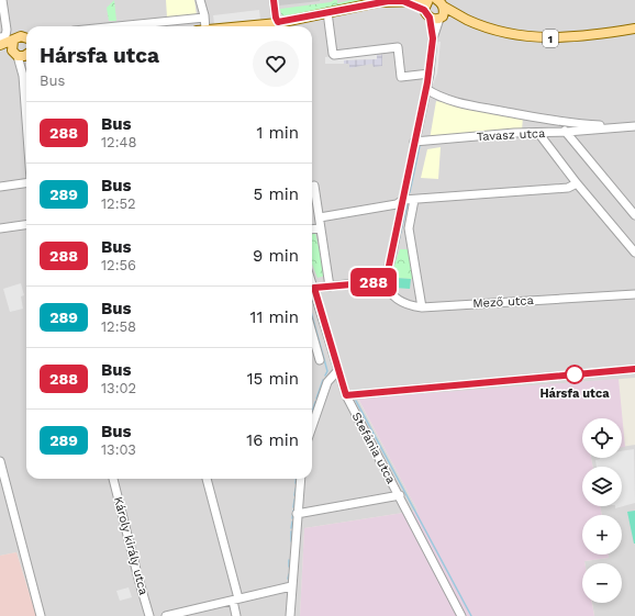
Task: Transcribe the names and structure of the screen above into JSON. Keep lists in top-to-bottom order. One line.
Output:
{"streets":{"main road":["1"],"street":["Tavasz utca","Mező utca","Stefánia utca","Károly király utca"]},"places":["Hársfa utca"],"lines":["bus line 288"],"page":{"on_map":"288","heading":["Hársfa utca","Bus"],"list":[{"mark":"288","name":"Bus","note":"12:48","value":"1 min"},{"mark":"289","name":"Bus","note":"12:52","value":"5 min"},{"mark":"288","name":"Bus","note":"12:56","value":"9 min"},{"mark":"289","name":"Bus","note":"12:58","value":"11 min"},{"mark":"288","name":"Bus","note":"13:02","value":"15 min"},{"mark":"289","name":"Bus","note":"13:03","value":"16 min"}],"map_buttons":["+","−"]}}
